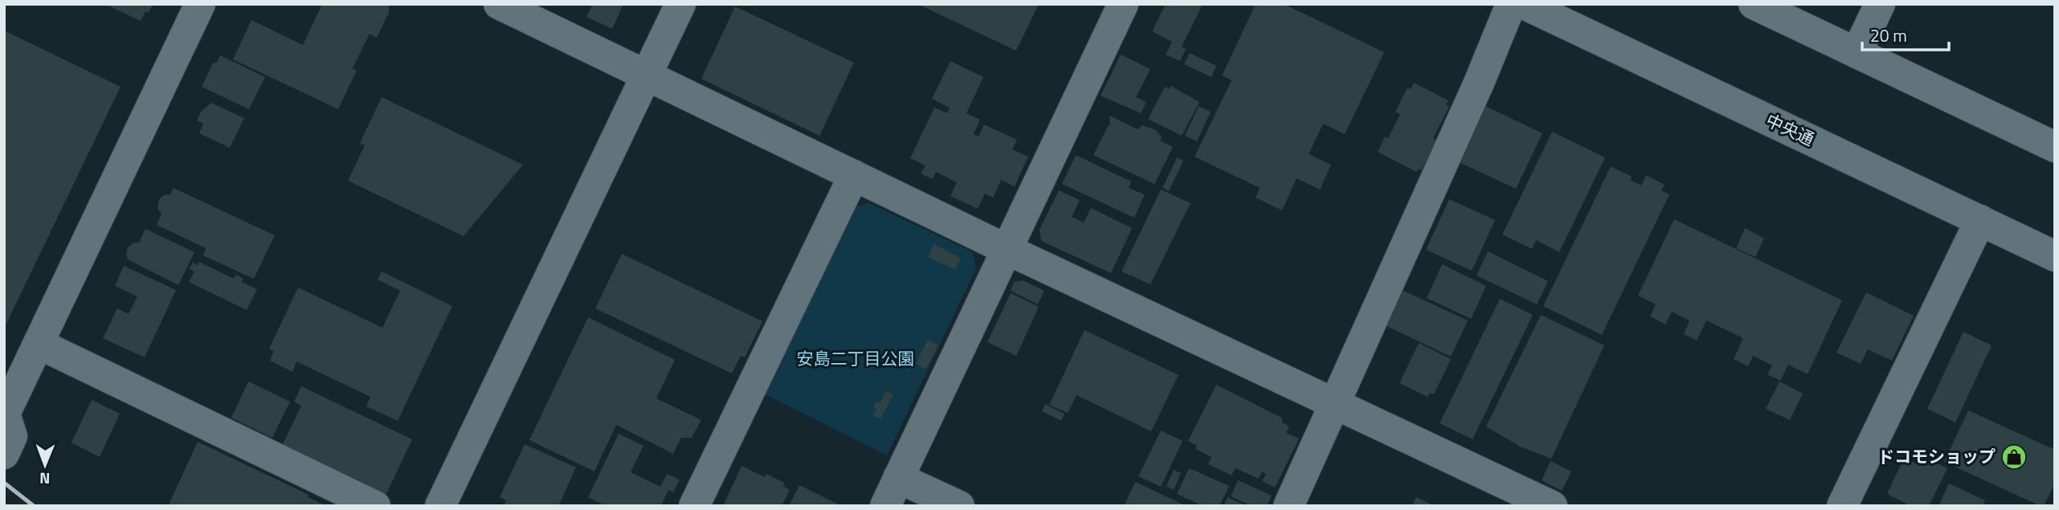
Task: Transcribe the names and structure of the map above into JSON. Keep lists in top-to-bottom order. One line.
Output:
{"streets":{"street":["中央通"]},"parks":["安島二丁目公園"],"places":{"shop":["ドコモショップ"]},"scale_bar":"20 m","north":"bottom"}
